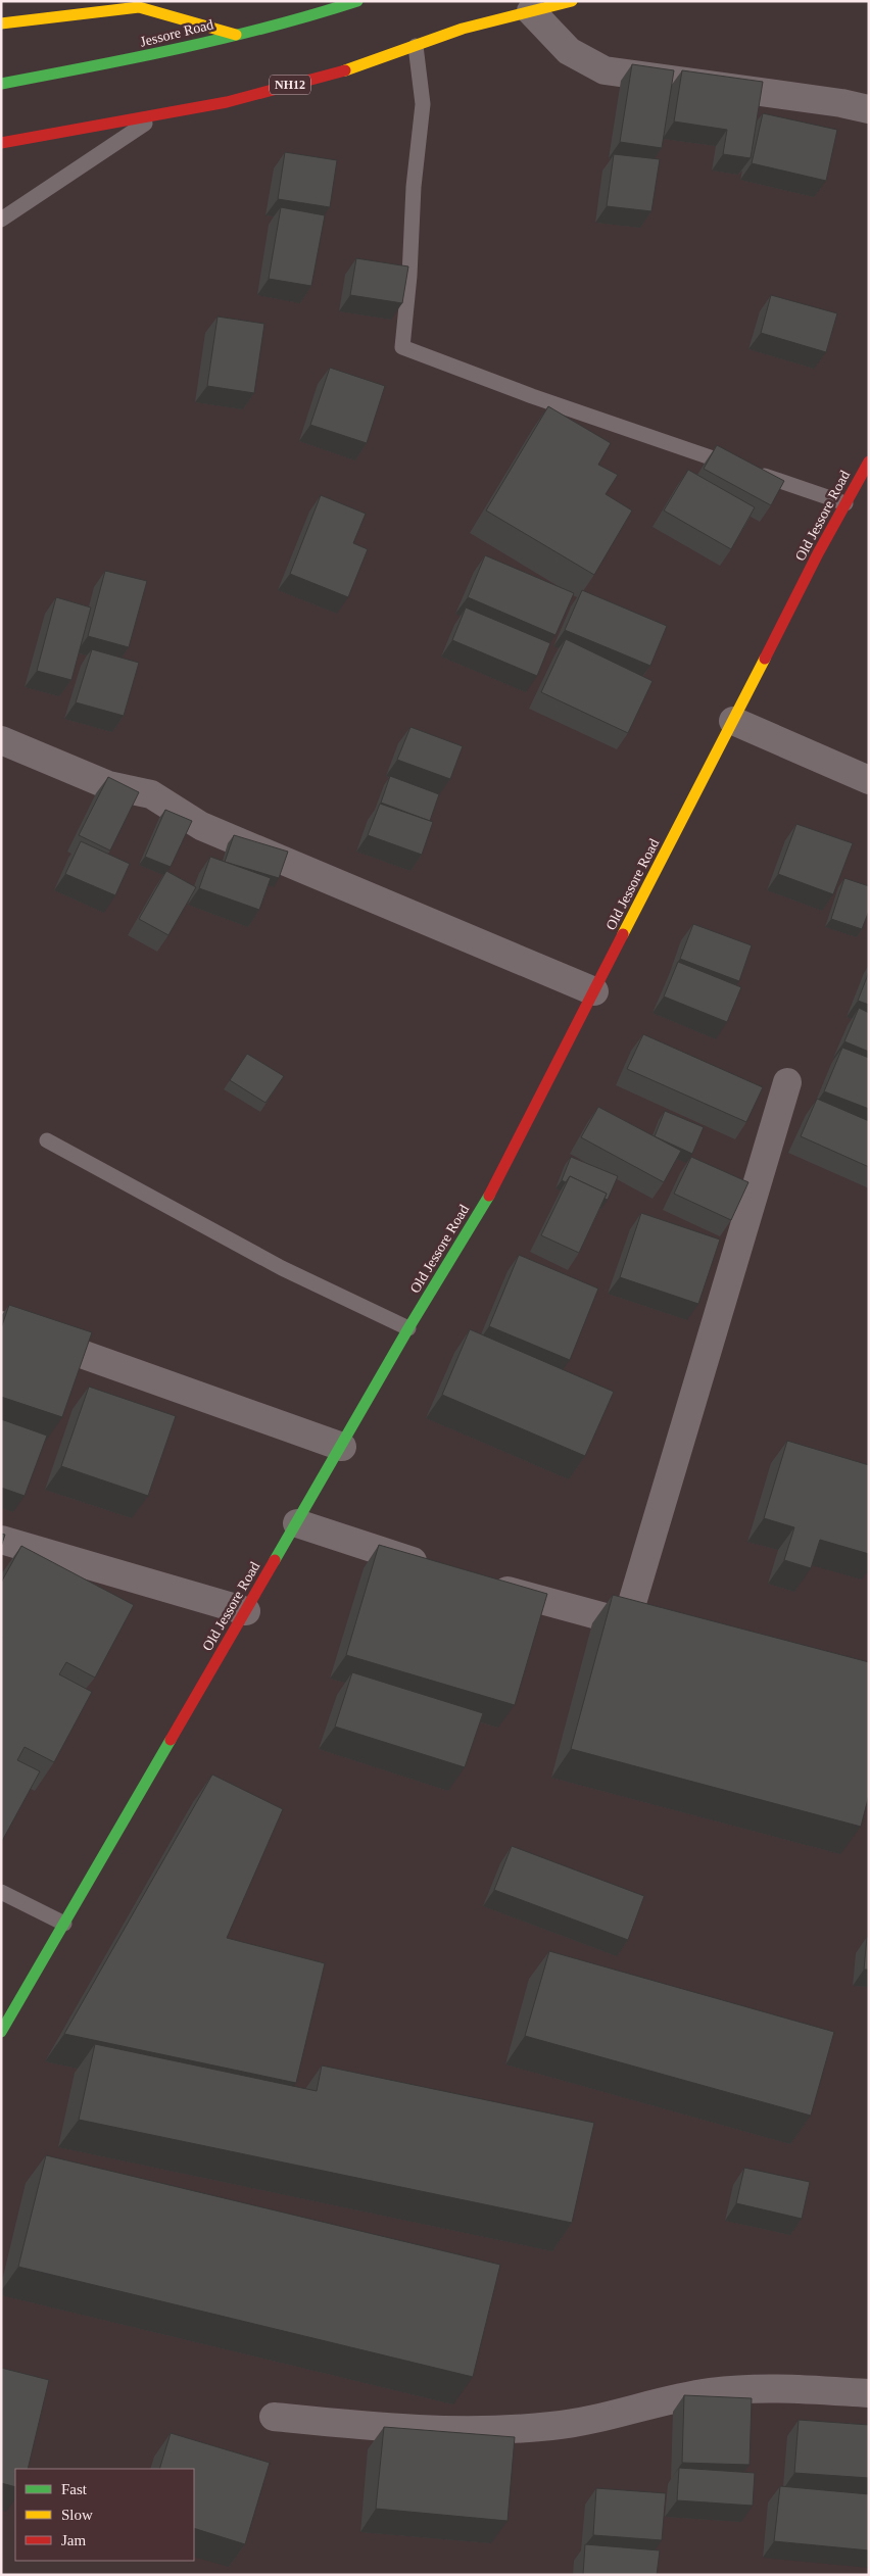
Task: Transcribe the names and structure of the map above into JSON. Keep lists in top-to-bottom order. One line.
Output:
{"streets":{"main road":["Jessore Road","NH12","Old Jessore Road"]},"legend":["Fast","Slow","Jam"]}
